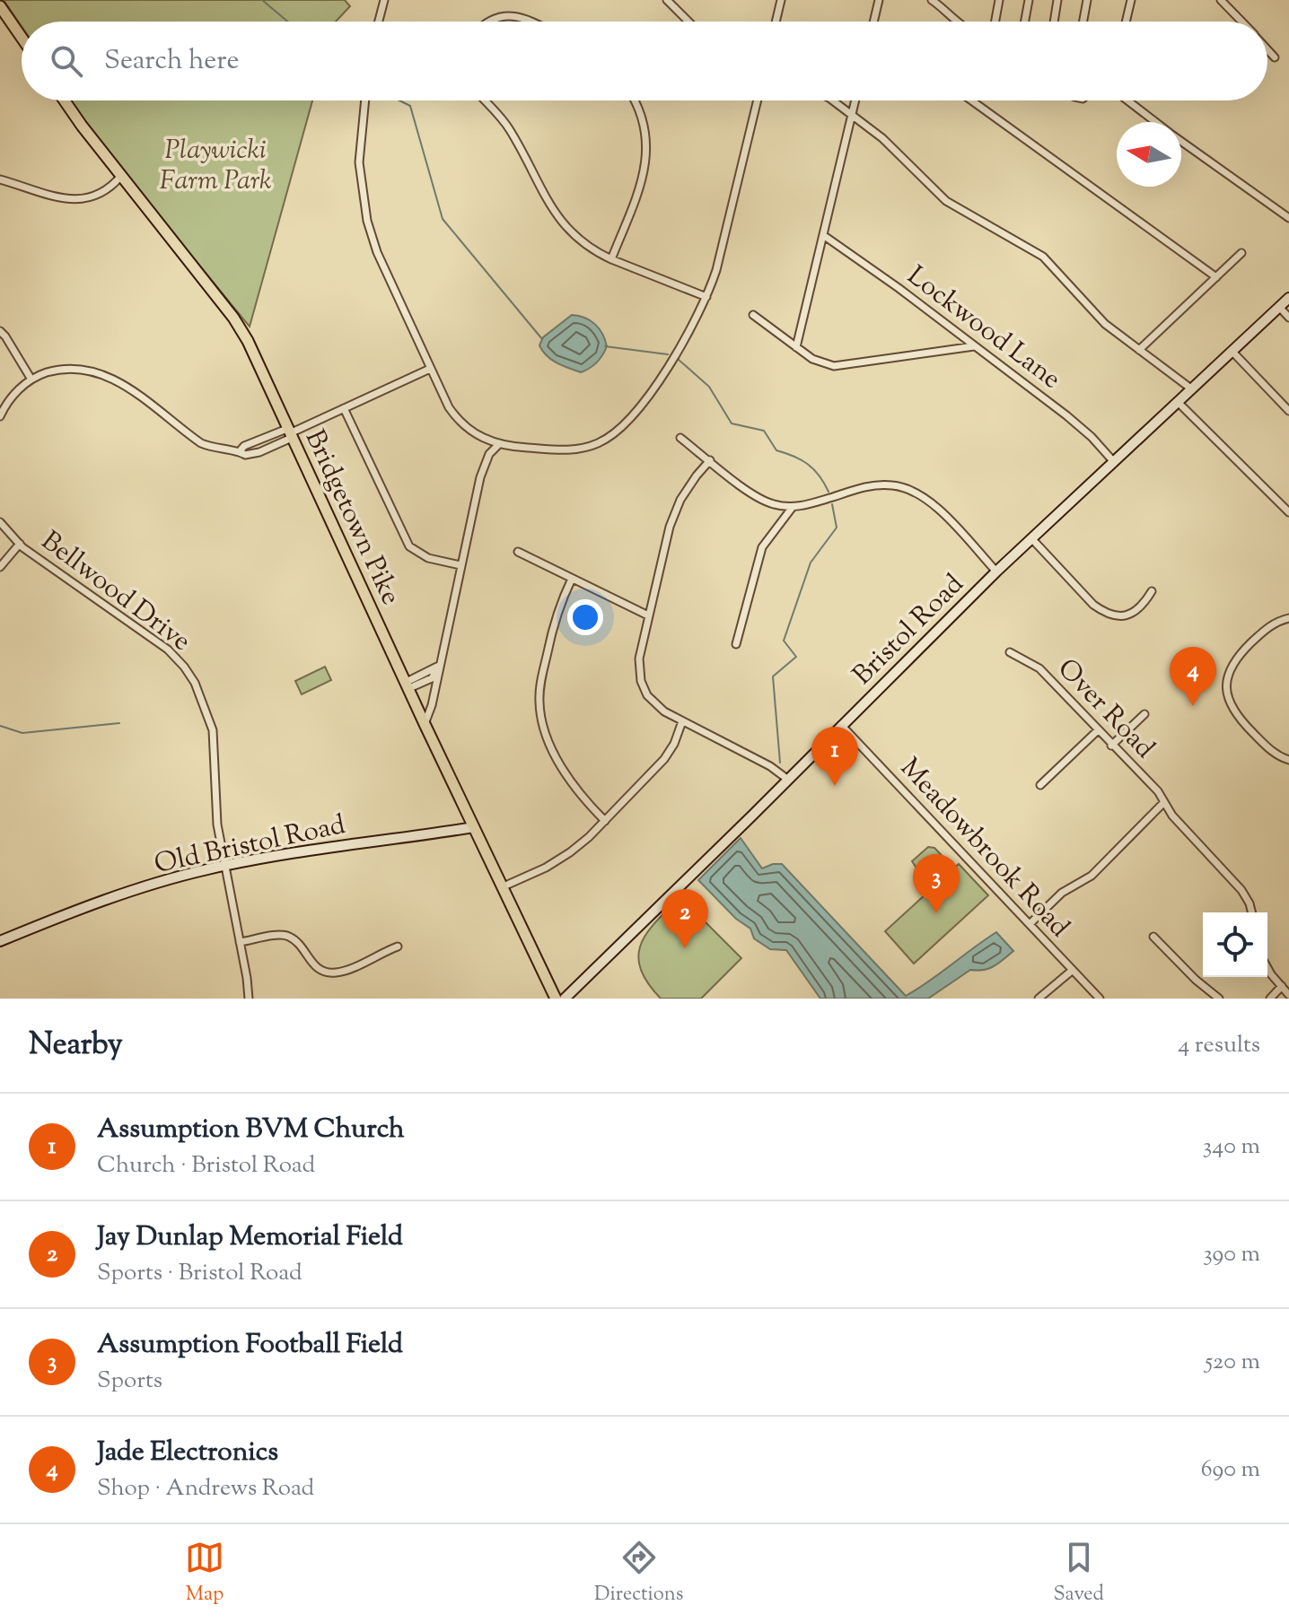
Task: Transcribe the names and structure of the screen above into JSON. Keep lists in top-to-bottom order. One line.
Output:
{"streets":{"main road":["Bridgetown Pike","Bristol Road","Old Bristol Road"],"street":["Lockwood Lane","Bellwood Drive","Over Road","Meadowbrook Road"]},"crossings":[["Lockwood Lane","Bristol Road"],["Bridgetown Pike","Old Bristol Road"],["Bellwood Drive","Old Bristol Road"],["Bristol Road","Meadowbrook Road"]],"parks":["Playwicki Farm Park"],"north":"left","page":{"search":"Search here","pins":["4","1","3","2"],"heading":["Nearby","4 results"],"list":[{"mark":"1","name":"Assumption BVM Church","note":"Church · Bristol Road","value":"340 m"},{"mark":"2","name":"Jay Dunlap Memorial Field","note":"Sports · Bristol Road","value":"390 m"},{"mark":"3","name":"Assumption Football Field","note":"Sports","value":"520 m"},{"mark":"4","name":"Jade Electronics","note":"Shop · Andrews Road","value":"690 m"}],"nav":["Map","Directions","Saved"]}}
